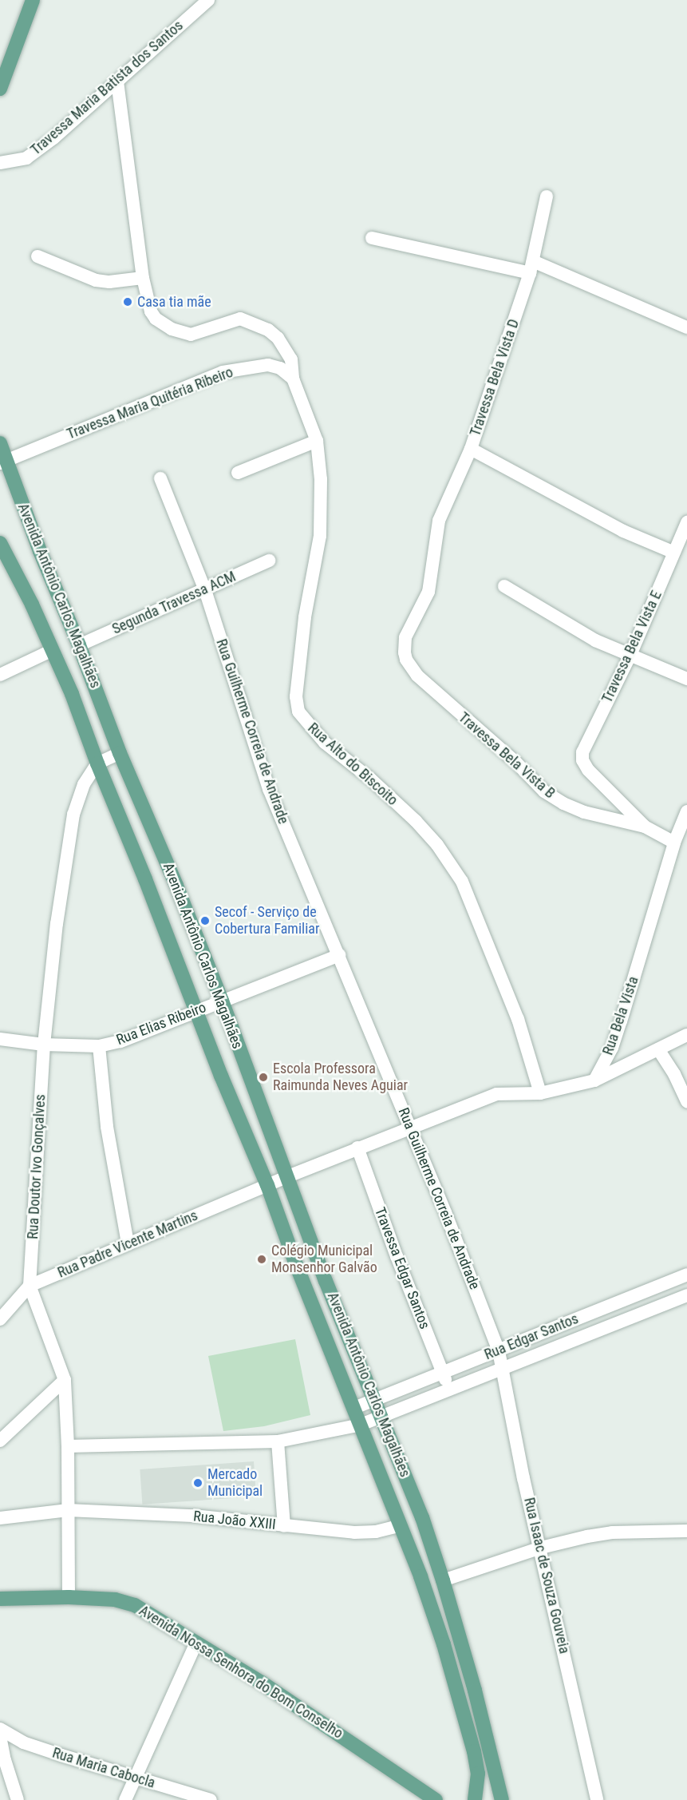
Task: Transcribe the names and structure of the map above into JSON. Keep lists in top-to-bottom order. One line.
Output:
{"streets":{"main road":["Avenida Antônio Carlos Magalhães","Avenida Nossa Senhora do Bom Conselho"],"street":["Travessa Maria Batista dos Santos","Travessa Bela Vista D","Travessa Maria Quitéria Ribeiro","Segunda Travessa ACM","Travessa Bela Vista E","Rua Guilherme Correia de Andrade","Travessa Bela Vista B","Rua Alto do Biscoito","Rua Bela Vista","Rua Elias Ribeiro","Rua Doutor Ivo Gonçalves","Rua Padre Vicente Martins","Travessa Edgar Santos","Rua Edgar Santos","Rua João XXIII","Rua Isaac de Souza Gouveia","Rua Maria Cabocla"]},"crossings":[["Travessa Maria Batista dos Santos","Rua Alto do Biscoito"],["Travessa Bela Vista D","Travessa Bela Vista E"],["Travessa Bela Vista D","Travessa Bela Vista B"],["Travessa Maria Quitéria Ribeiro","Avenida Antônio Carlos Magalhães"],["Travessa Maria Quitéria Ribeiro","Rua Alto do Biscoito"],["Avenida Antônio Carlos Magalhães","Segunda Travessa ACM"],["Avenida Antônio Carlos Magalhães","Rua Elias Ribeiro"],["Avenida Antônio Carlos Magalhães","Rua Doutor Ivo Gonçalves"],["Avenida Antônio Carlos Magalhães","Rua Padre Vicente Martins"],["Avenida Antônio Carlos Magalhães","Rua Edgar Santos"],["Avenida Antônio Carlos Magalhães","Rua João XXIII"],["Segunda Travessa ACM","Rua Guilherme Correia de Andrade"],["Travessa Bela Vista E","Travessa Bela Vista B"],["Rua Guilherme Correia de Andrade","Rua Elias Ribeiro"],["Rua Guilherme Correia de Andrade","Rua Edgar Santos"],["Rua Guilherme Correia de Andrade","Rua Isaac de Souza Gouveia"],["Travessa Bela Vista B","Rua Bela Vista"],["Rua Elias Ribeiro","Rua Doutor Ivo Gonçalves"],["Rua Doutor Ivo Gonçalves","Rua Padre Vicente Martins"],["Rua Doutor Ivo Gonçalves","Rua João XXIII"],["Rua Doutor Ivo Gonçalves","Avenida Nossa Senhora do Bom Conselho"],["Travessa Edgar Santos","Rua Edgar Santos"],["Rua Edgar Santos","Rua Isaac de Souza Gouveia"]],"places":["Casa tia mãe","Secof - Serviço de Cobertura Familiar","Escola Professora Raimunda Neves Aguiar","Colégio Municipal Monsenhor Galvão","Mercado Municipal"]}
